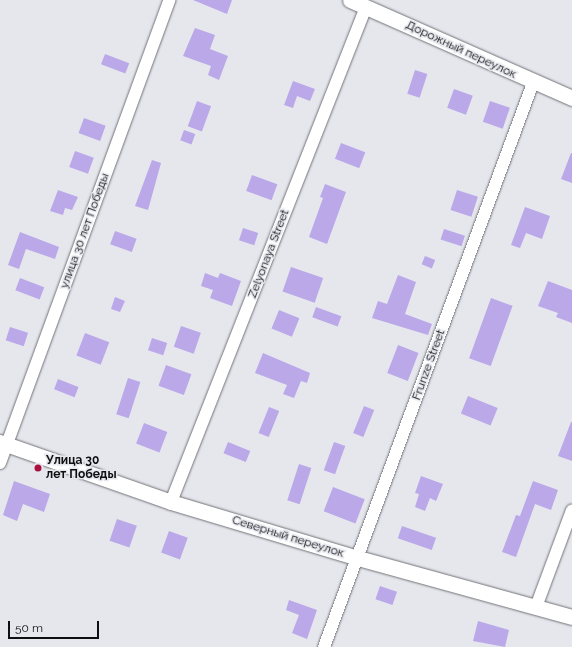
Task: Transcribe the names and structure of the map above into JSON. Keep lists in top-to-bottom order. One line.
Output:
{"streets":{"street":["Дорожный переулок","улица 30 лет Победы","Zelyonaya Street","Frunze Street","Северный переулок"]},"crossings":[["Дорожный переулок","Zelyonaya Street"],["Дорожный переулок","Frunze Street"],["улица 30 лет Победы","Северный переулок"],["Zelyonaya Street","Северный переулок"],["Frunze Street","Северный переулок"]],"places":["Улица 30 лет Победы"],"scale_bar":"50 m"}
